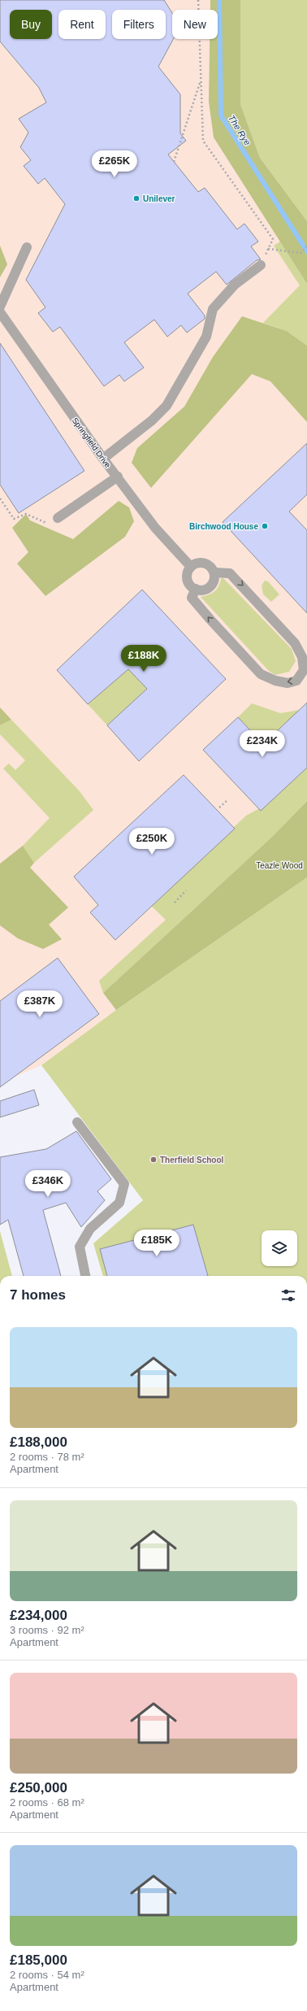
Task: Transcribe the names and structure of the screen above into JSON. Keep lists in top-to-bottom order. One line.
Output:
{"streets":{"street":["Springfield Drive"]},"water":["The Rye"],"parks":["Teazle Wood"],"places":["Unilever","Birchwood House","Therfield School"],"page":{"chip":["Buy","Rent","Filters","New"],"price":["£265K","£188K","£234K","£250K","£387K","£346K","£185K"],"heading":"7 homes","list":[{"name":"£188,000","note":"2 rooms · 78 m² · Apartment"},{"name":"£234,000","note":"3 rooms · 92 m² · Apartment"},{"name":"£250,000","note":"2 rooms · 68 m² · Apartment"},{"name":"£185,000","note":"2 rooms · 54 m² · Apartment"}]}}
